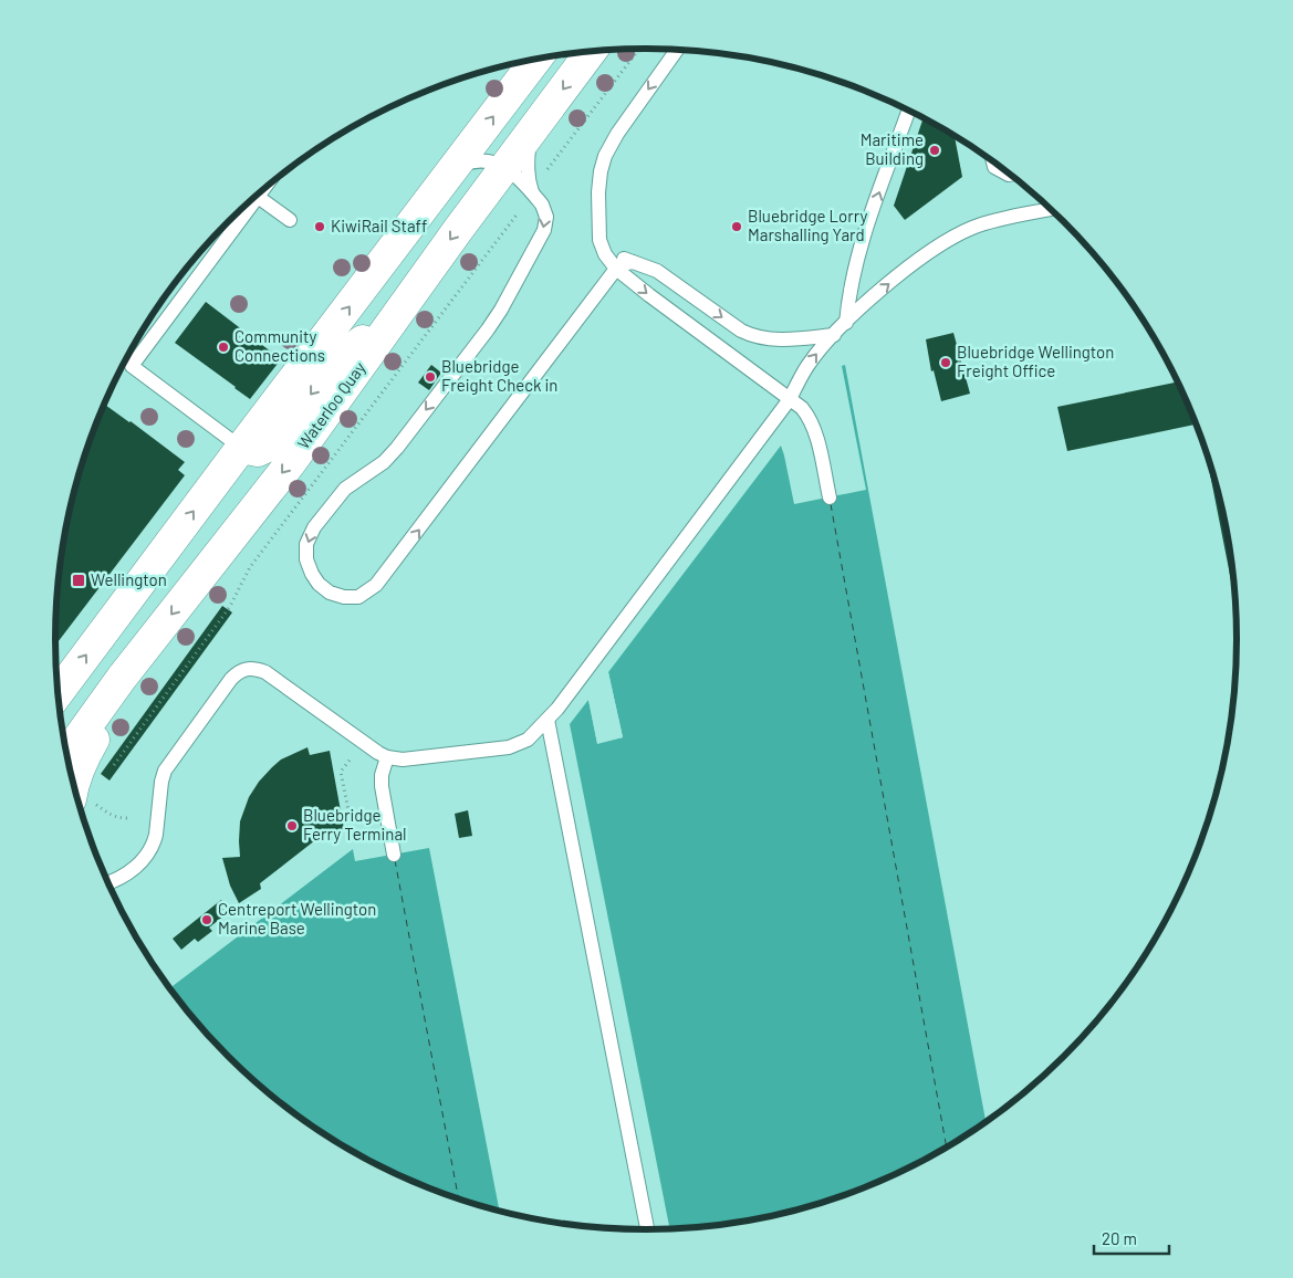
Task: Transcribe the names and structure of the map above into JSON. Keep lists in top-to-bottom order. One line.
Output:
{"streets":{"main road":["Waterloo Quay"]},"places":{"other":["Maritime Building","KiwiRail Staff","Bluebridge Lorry Marshalling Yard","Community Connections","Bluebridge Wellington Freight Office","Bluebridge Freight Check in","Bluebridge Ferry Terminal","Centreport Wellington Marine Base"],"transit":["Wellington"]},"scale_bar":"20 m"}
